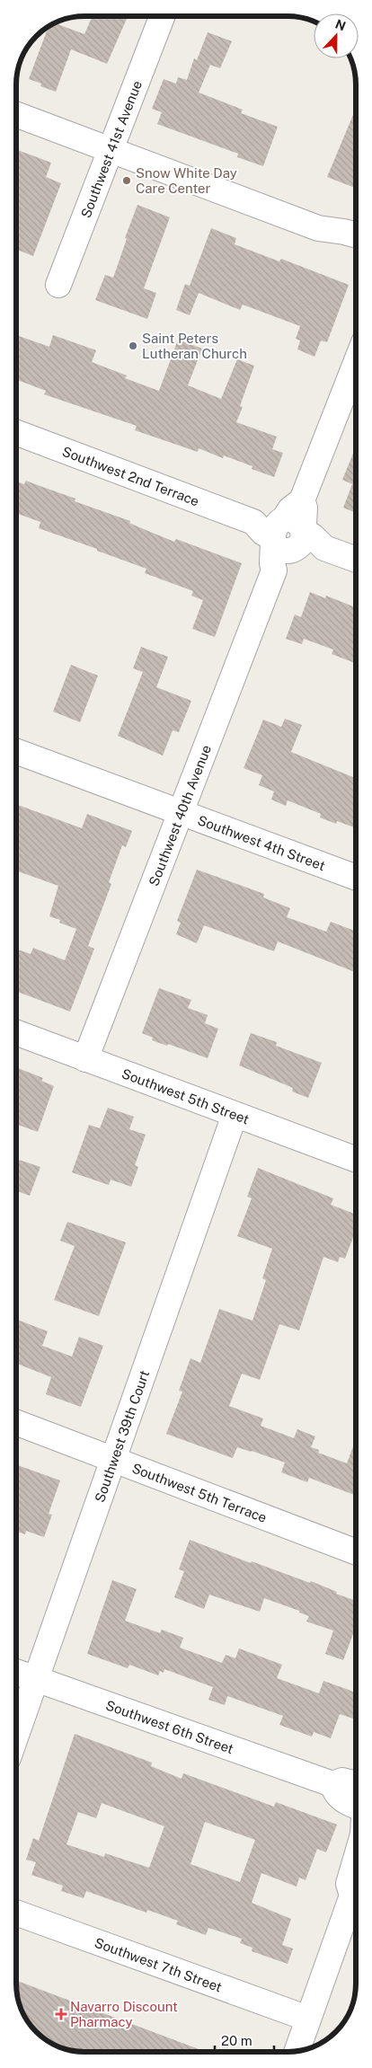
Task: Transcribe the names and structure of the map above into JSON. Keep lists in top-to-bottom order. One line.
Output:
{"streets":{"street":["Southwest 41st Avenue","Southwest 2nd Terrace","Southwest 40th Avenue","Southwest 4th Street","Southwest 5th Street","Southwest 39th Court","Southwest 5th Terrace","Southwest 6th Street","Southwest 7th Street"]},"crossings":[["Southwest 2nd Terrace","Southwest 40th Avenue"],["Southwest 40th Avenue","Southwest 4th Street"],["Southwest 40th Avenue","Southwest 5th Street"],["Southwest 5th Street","Southwest 39th Court"],["Southwest 39th Court","Southwest 5th Terrace"],["Southwest 39th Court","Southwest 6th Street"]],"places":{"other":["Snow White Day Care Center","Saint Peters Lutheran Church"],"health":["Navarro Discount Pharmacy"]},"scale_bar":"20 m","north":"top"}
